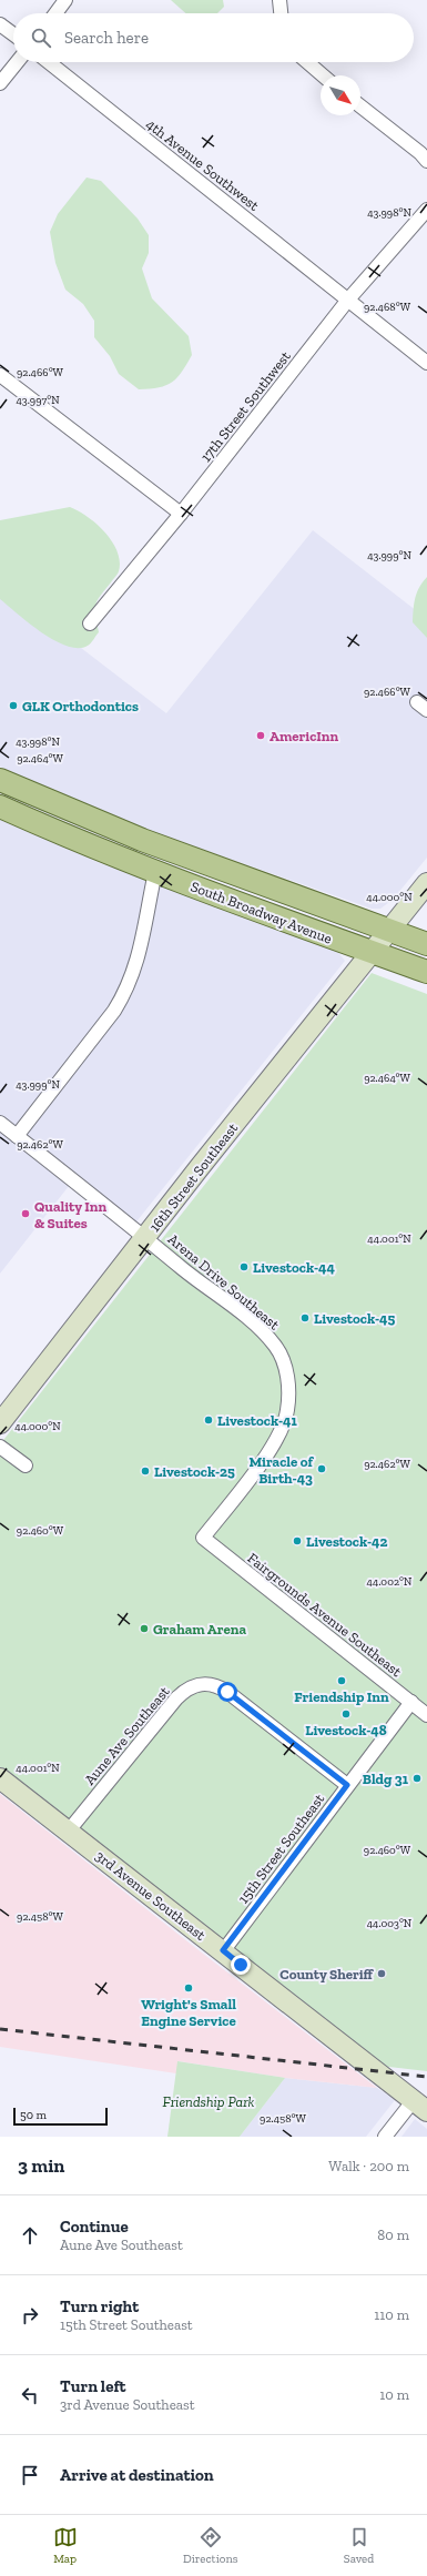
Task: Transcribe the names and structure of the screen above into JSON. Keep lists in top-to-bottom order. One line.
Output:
{"streets":{"main road":["South Broadway Avenue","16th Street Southeast","3rd Avenue Southeast"],"street":["4th Avenue Southwest","17th Street Southwest","Arena Drive Southeast","Fairgrounds Avenue Southeast","Aune Ave Southeast","15th Street Southeast"]},"crossings":[["4th Avenue Southwest","17th Street Southwest"],["South Broadway Avenue","16th Street Southeast"],["16th Street Southeast","Arena Drive Southeast"],["Arena Drive Southeast","Fairgrounds Avenue Southeast"],["Fairgrounds Avenue Southeast","15th Street Southeast"],["Aune Ave Southeast","15th Street Southeast"],["Aune Ave Southeast","3rd Avenue Southeast"],["15th Street Southeast","3rd Avenue Southeast"]],"parks":["Friendship Park"],"places":["GLK Orthodontics","AmericInn","Quality Inn & Suites","Livestock-44","Livestock-45","Livestock-41","Miracle of Birth-43","Livestock-25","Livestock-42","Graham Arena","Friendship Inn","Livestock-48","Bldg 31","County Sheriff","Wright's Small Engine Service"],"scale_bar":"50 m","north":"bottom right","page":{"search":"Search here","scale":"50 m","heading":["3 min","Walk · 200 m"],"list":[["Continue","Aune Ave Southeast","80 m"],["Turn right","15th Street Southeast","110 m"],["Turn left","3rd Avenue Southeast","10 m"],"Arrive at destination"],"nav":["Map","Directions","Saved"]},"coordinates":["43.998°N","92.468°W","92.466°W","43.997°N","43.999°N","92.464°W","44.000°N","92.462°W","44.001°N","92.460°W","44.002°N","92.458°W","44.003°N"]}
